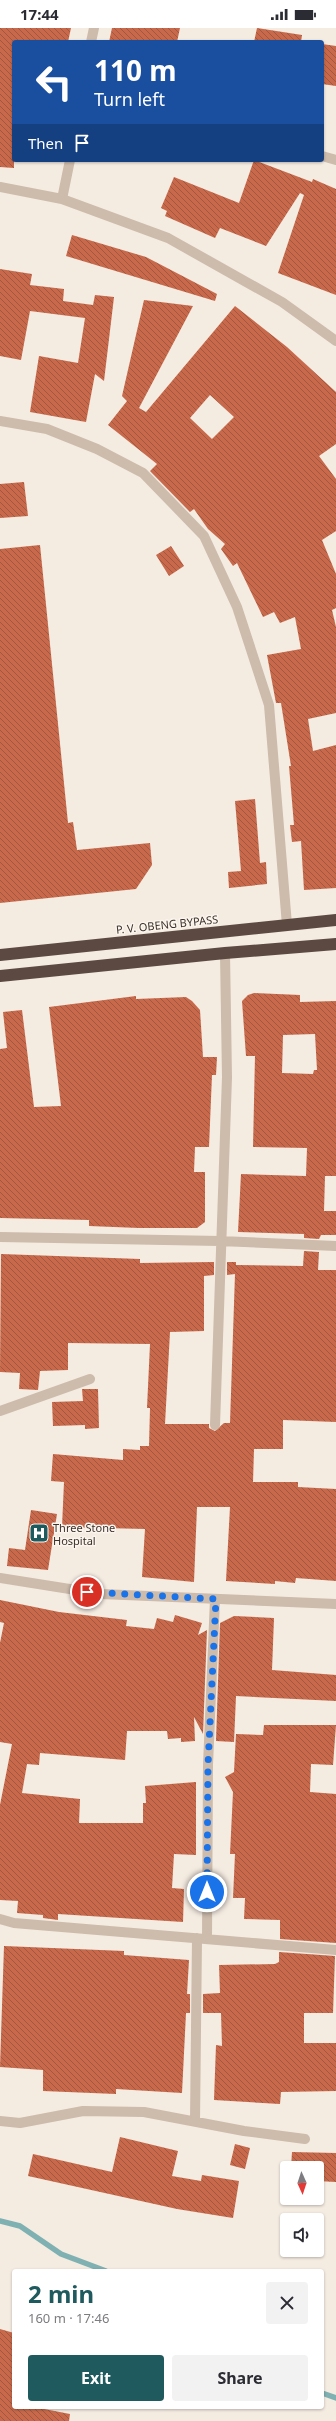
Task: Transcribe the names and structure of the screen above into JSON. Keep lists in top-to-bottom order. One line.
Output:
{"streets":{"highway":["P. V. OBENG BYPASS"]},"places":{"hospital":["Three Stone Hospital"]},"north":"bottom","page":{"status":"17:44","turn":["110 m","Turn left"],"then":"Then","heading":["2 min","160 m · 17:46"],"buttons":["Exit","Share"]}}
